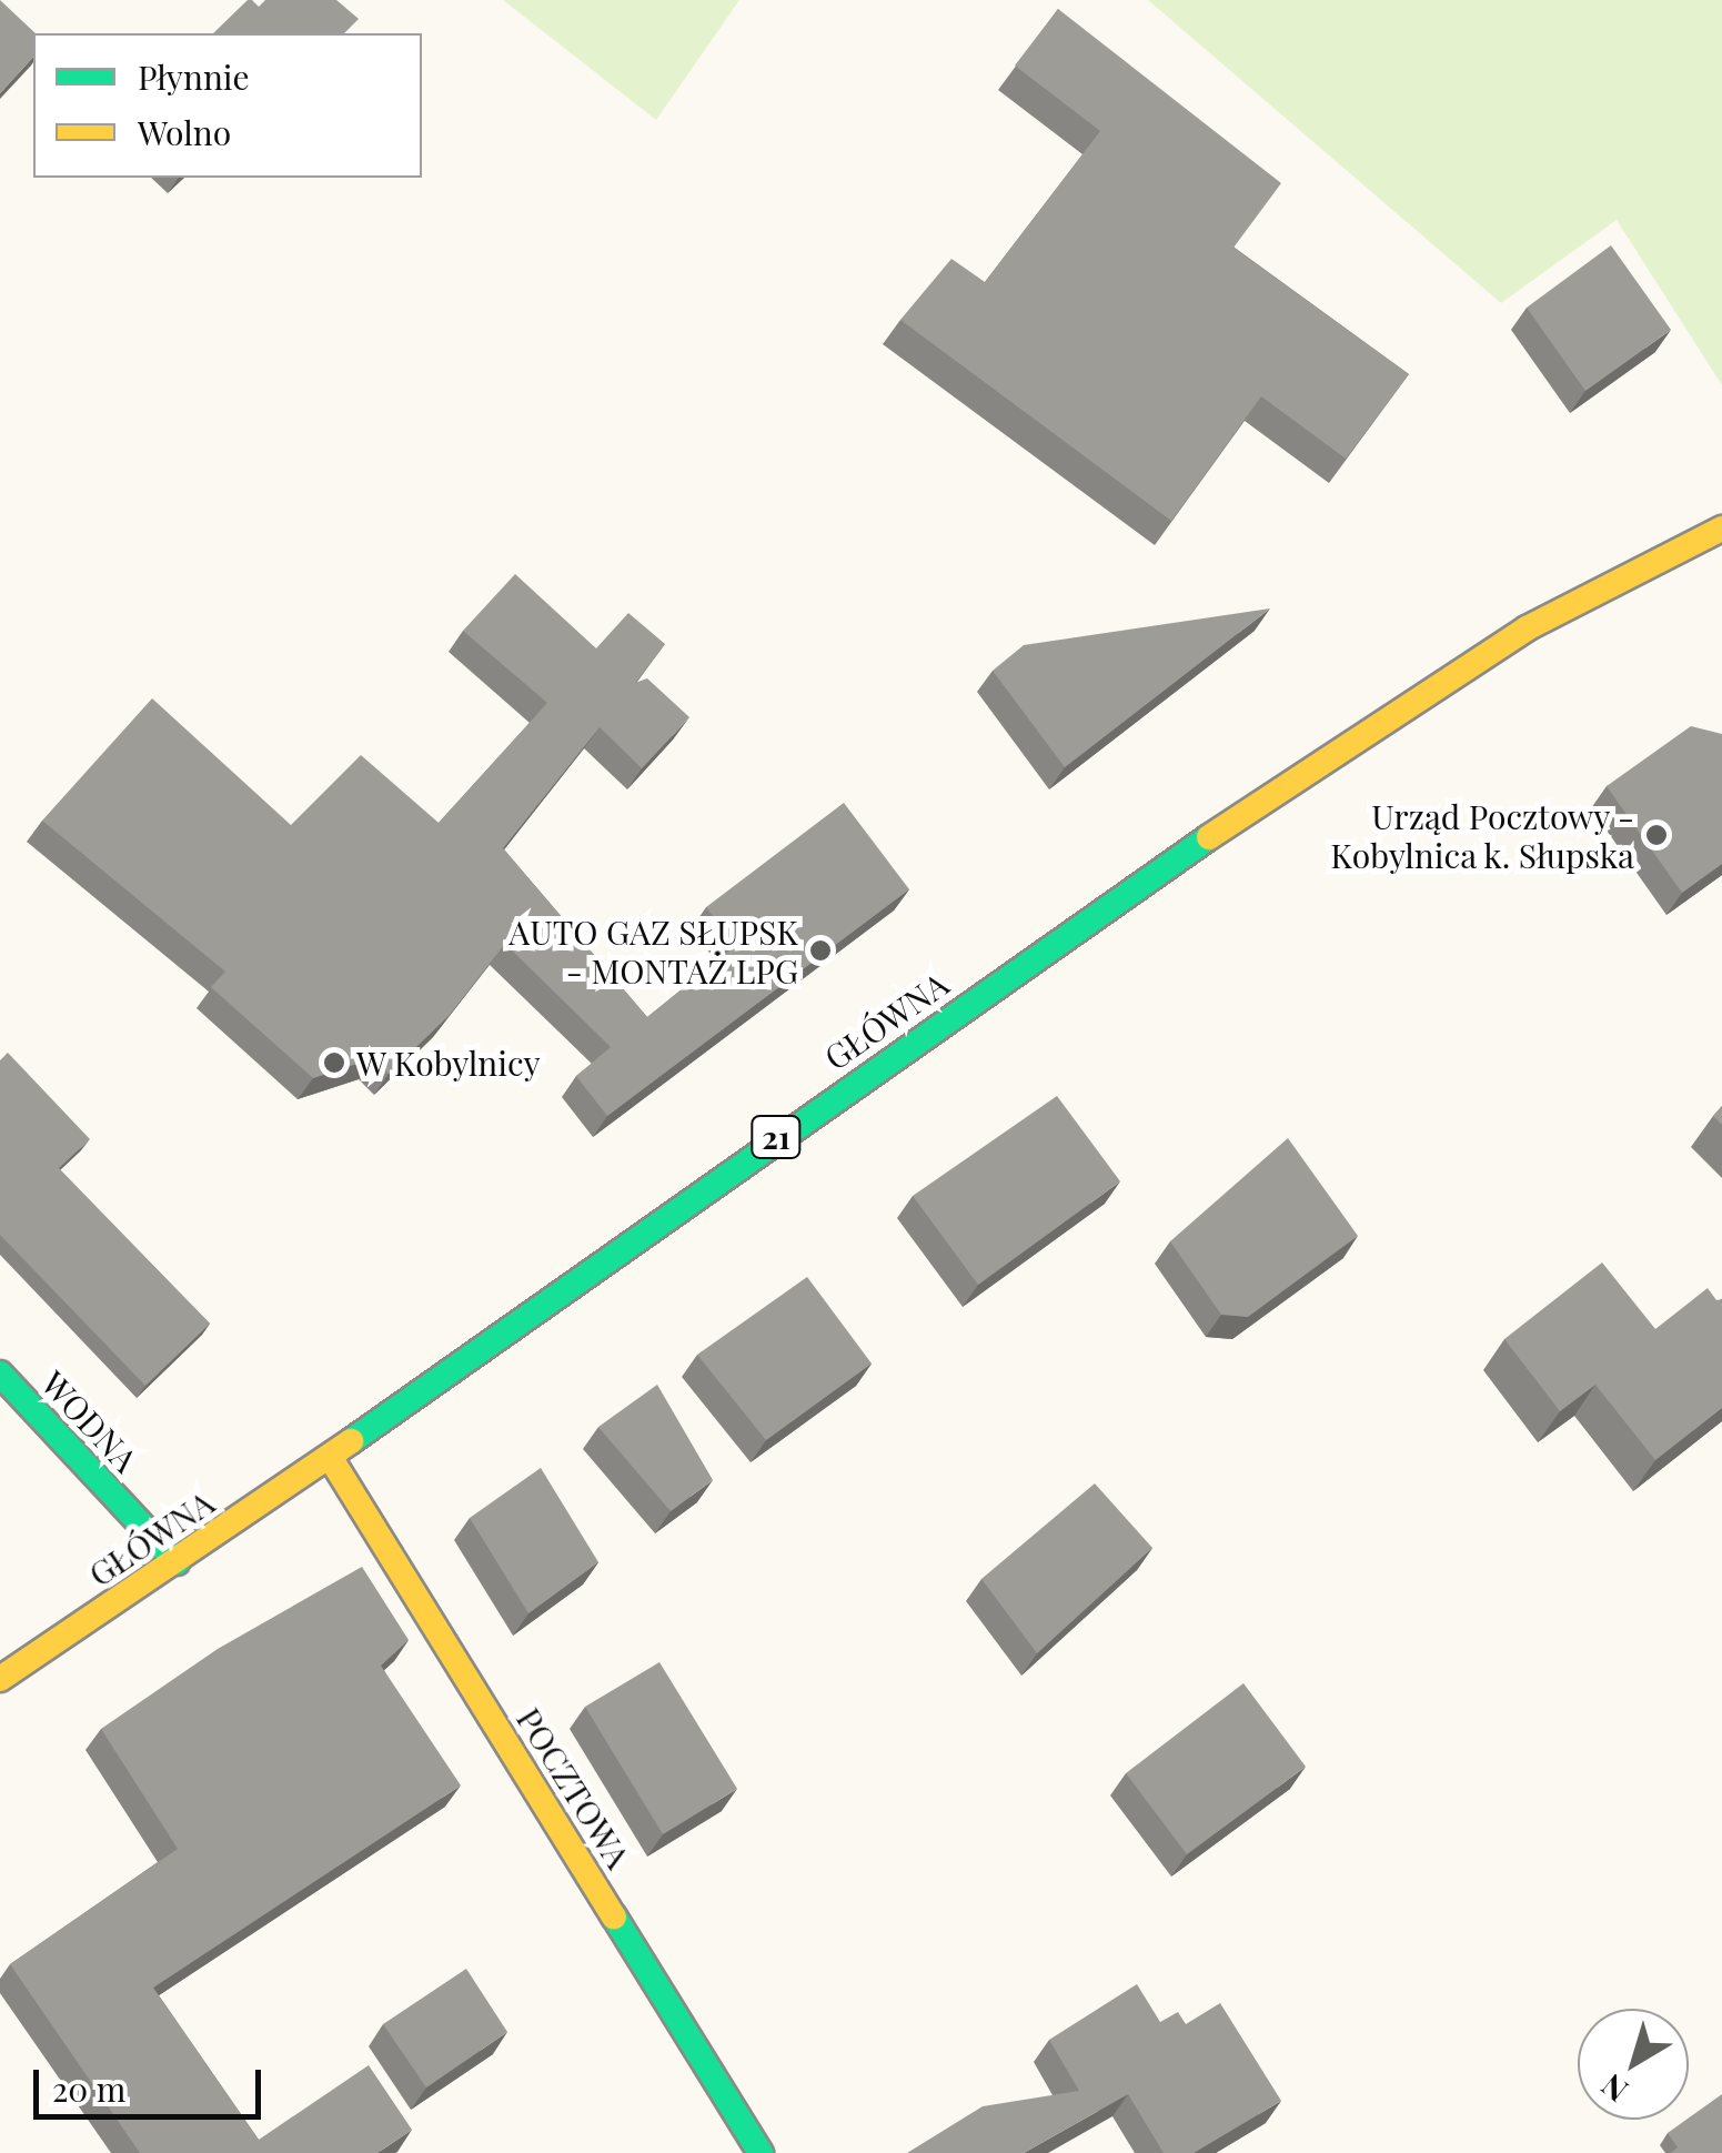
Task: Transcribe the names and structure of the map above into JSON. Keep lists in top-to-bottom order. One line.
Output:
{"streets":{"main road":["GŁÓWNA","21","WODNA","POCZTOWA"]},"crossings":[["GŁÓWNA","WODNA"],["GŁÓWNA","POCZTOWA"]],"places":["Urząd Pocztowy - Kobylnica k. Słupska","AUTO GAZ SŁUPSK - MONTAŻ LPG","W Kobylnicy"],"legend":["Płynnie","Wolno"],"scale_bar":"20 m","north":"bottom left"}
